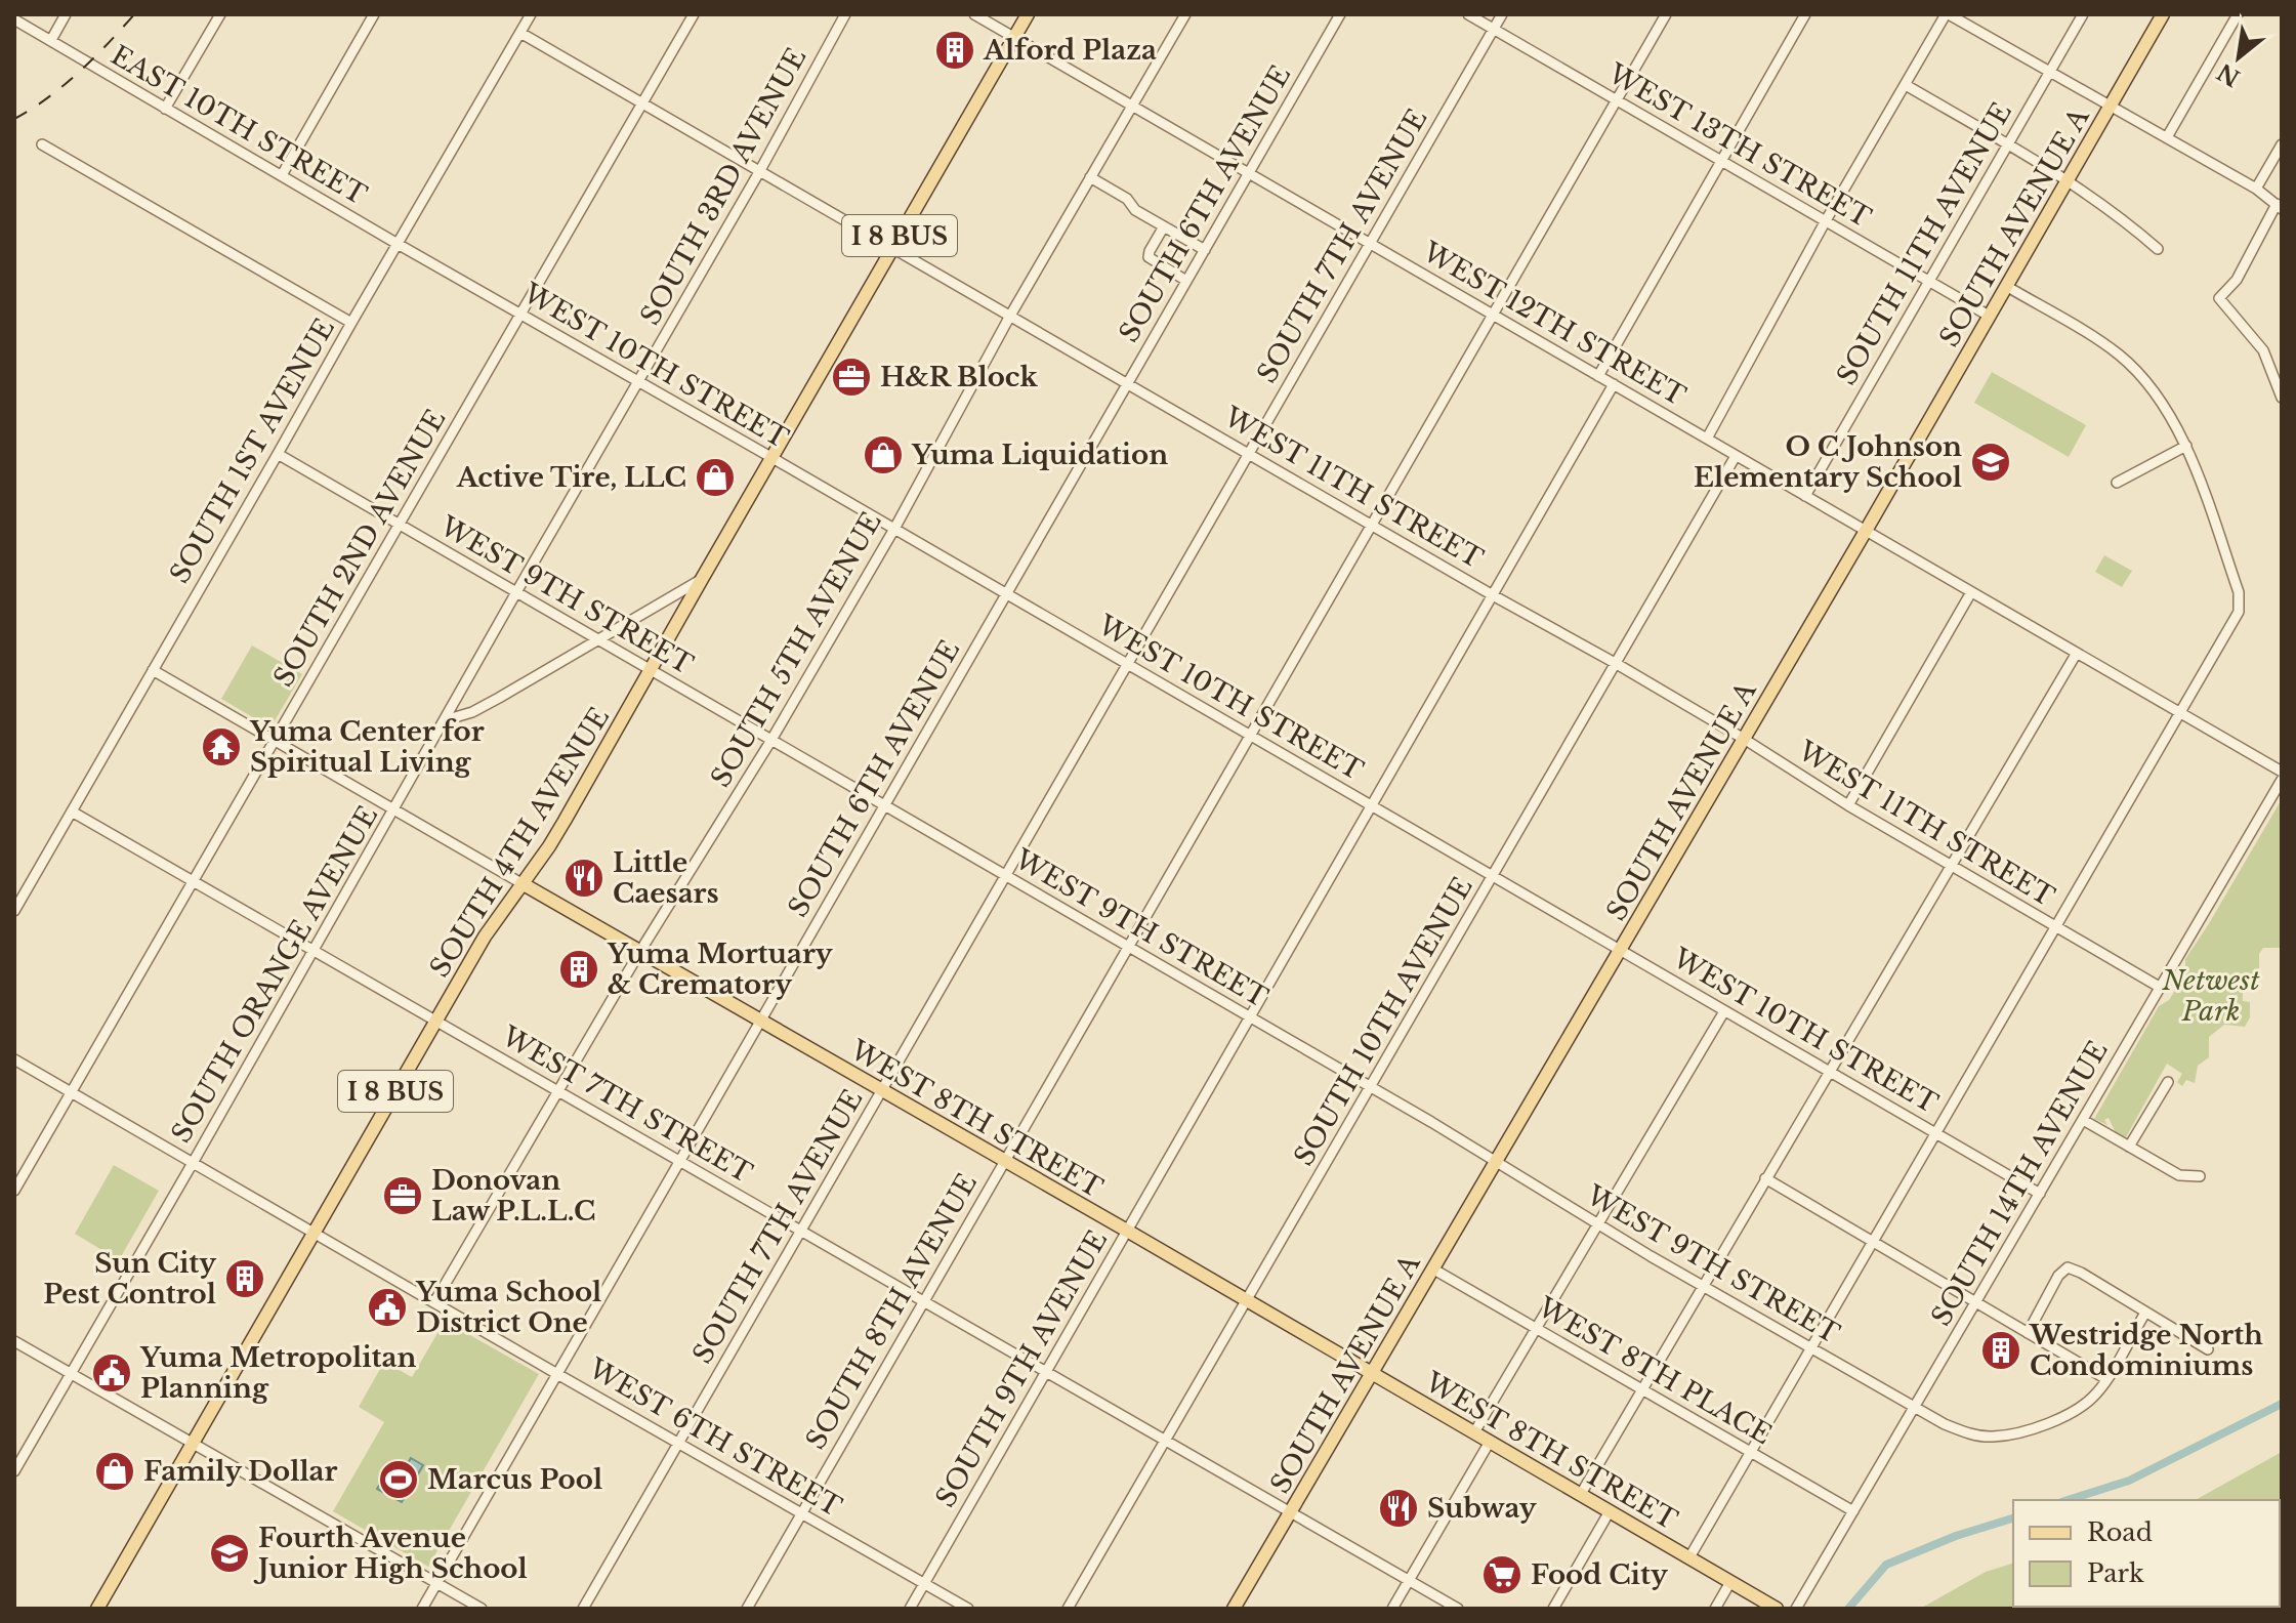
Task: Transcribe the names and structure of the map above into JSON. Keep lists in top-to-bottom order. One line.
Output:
{"streets":{"main road":["SOUTH AVENUE A","I 8 BUS","SOUTH 4TH AVENUE","WEST 8TH STREET"],"street":["EAST 10TH STREET","WEST 13TH STREET","SOUTH 3RD AVENUE","SOUTH 6TH AVENUE","SOUTH 11TH AVENUE","SOUTH 7TH AVENUE","WEST 12TH STREET","WEST 10TH STREET","SOUTH 1ST AVENUE","WEST 11TH STREET","SOUTH 2ND AVENUE","WEST 9TH STREET","SOUTH 5TH AVENUE","SOUTH ORANGE AVENUE","SOUTH 10TH AVENUE","WEST 7TH STREET","SOUTH 14TH AVENUE","SOUTH 8TH AVENUE","SOUTH 9TH AVENUE","WEST 8TH PLACE","WEST 6TH STREET"]},"crossings":[["EAST 10TH STREET","WEST 10TH STREET"],["EAST 10TH STREET","SOUTH 1ST AVENUE"],["WEST 13TH STREET","SOUTH AVENUE A"],["WEST 13TH STREET","SOUTH 11TH AVENUE"],["WEST 13TH STREET","SOUTH 7TH AVENUE"],["WEST 13TH STREET","SOUTH 8TH AVENUE"],["SOUTH 3RD AVENUE","WEST 10TH STREET"],["SOUTH 3RD AVENUE","WEST 11TH STREET"],["SOUTH 3RD AVENUE","WEST 9TH STREET"],["SOUTH 3RD AVENUE","SOUTH ORANGE AVENUE"],["SOUTH 6TH AVENUE","WEST 12TH STREET"],["SOUTH 6TH AVENUE","WEST 10TH STREET"],["SOUTH 6TH AVENUE","WEST 11TH STREET"],["SOUTH 6TH AVENUE","WEST 9TH STREET"],["SOUTH 6TH AVENUE","WEST 7TH STREET"],["SOUTH 6TH AVENUE","WEST 8TH STREET"],["SOUTH 6TH AVENUE","WEST 6TH STREET"],["SOUTH AVENUE A","WEST 12TH STREET"],["SOUTH AVENUE A","WEST 10TH STREET"],["SOUTH AVENUE A","WEST 11TH STREET"],["SOUTH AVENUE A","WEST 9TH STREET"],["SOUTH AVENUE A","WEST 7TH STREET"],["SOUTH AVENUE A","WEST 8TH STREET"],["SOUTH AVENUE A","WEST 8TH PLACE"],["SOUTH 11TH AVENUE","WEST 12TH STREET"],["SOUTH 7TH AVENUE","WEST 12TH STREET"],["SOUTH 7TH AVENUE","WEST 10TH STREET"],["SOUTH 7TH AVENUE","WEST 11TH STREET"],["SOUTH 7TH AVENUE","WEST 9TH STREET"],["SOUTH 7TH AVENUE","WEST 7TH STREET"],["SOUTH 7TH AVENUE","WEST 8TH STREET"],["SOUTH 7TH AVENUE","WEST 6TH STREET"],["WEST 12TH STREET","SOUTH 5TH AVENUE"],["WEST 12TH STREET","SOUTH 4TH AVENUE"],["WEST 12TH STREET","SOUTH 10TH AVENUE"],["WEST 12TH STREET","SOUTH 8TH AVENUE"],["WEST 12TH STREET","SOUTH 9TH AVENUE"],["WEST 10TH STREET","SOUTH 1ST AVENUE"],["WEST 10TH STREET","SOUTH 2ND AVENUE"],["WEST 10TH STREET","SOUTH 5TH AVENUE"],["WEST 10TH STREET","SOUTH 4TH AVENUE"],["WEST 10TH STREET","SOUTH 10TH AVENUE"],["WEST 10TH STREET","SOUTH 14TH AVENUE"],["WEST 10TH STREET","SOUTH 8TH AVENUE"],["WEST 10TH STREET","SOUTH 9TH AVENUE"],["SOUTH 1ST AVENUE","WEST 11TH STREET"],["SOUTH 1ST AVENUE","WEST 9TH STREET"],["SOUTH 1ST AVENUE","WEST 7TH STREET"],["SOUTH 1ST AVENUE","WEST 8TH STREET"],["WEST 11TH STREET","SOUTH 2ND AVENUE"],["WEST 11TH STREET","SOUTH 5TH AVENUE"],["WEST 11TH STREET","SOUTH 4TH AVENUE"],["WEST 11TH STREET","SOUTH 10TH AVENUE"],["WEST 11TH STREET","SOUTH 14TH AVENUE"],["WEST 11TH STREET","SOUTH 8TH AVENUE"],["WEST 11TH STREET","SOUTH 9TH AVENUE"],["SOUTH 2ND AVENUE","WEST 9TH STREET"],["SOUTH 2ND AVENUE","WEST 7TH STREET"],["SOUTH 2ND AVENUE","WEST 8TH STREET"],["SOUTH 2ND AVENUE","WEST 6TH STREET"],["WEST 9TH STREET","SOUTH 5TH AVENUE"],["WEST 9TH STREET","SOUTH 4TH AVENUE"],["WEST 9TH STREET","SOUTH 10TH AVENUE"],["WEST 9TH STREET","SOUTH 14TH AVENUE"],["WEST 9TH STREET","SOUTH 8TH AVENUE"],["WEST 9TH STREET","SOUTH 9TH AVENUE"],["SOUTH 5TH AVENUE","WEST 7TH STREET"],["SOUTH 5TH AVENUE","WEST 8TH STREET"],["SOUTH 5TH AVENUE","WEST 6TH STREET"],["SOUTH 4TH AVENUE","WEST 7TH STREET"],["SOUTH 4TH AVENUE","WEST 8TH STREET"],["SOUTH 4TH AVENUE","WEST 6TH STREET"],["SOUTH ORANGE AVENUE","WEST 7TH STREET"],["SOUTH ORANGE AVENUE","WEST 8TH STREET"],["SOUTH ORANGE AVENUE","WEST 6TH STREET"],["SOUTH 10TH AVENUE","WEST 7TH STREET"],["SOUTH 10TH AVENUE","WEST 8TH STREET"],["WEST 7TH STREET","SOUTH 8TH AVENUE"],["WEST 7TH STREET","SOUTH 9TH AVENUE"],["WEST 8TH STREET","SOUTH 8TH AVENUE"],["WEST 8TH STREET","SOUTH 9TH AVENUE"],["SOUTH 14TH AVENUE","WEST 8TH PLACE"],["SOUTH 8TH AVENUE","WEST 6TH STREET"],["SOUTH 9TH AVENUE","WEST 6TH STREET"]],"parks":["Netwest Park"],"places":{"building":["Alford Plaza","Yuma Mortuary & Crematory","Sun City Pest Control","Westridge North Condominiums"],"office":["H&R Block","Donovan Law P.L.L.C"],"shop":["Yuma Liquidation","Active Tire, LLC","Family Dollar"],"school or university":["O C Johnson Elementary School","Fourth Avenue Junior High School"],"temple":["Yuma Center for Spiritual Living"],"restaurant":["Little Caesars","Subway"],"public building":["Yuma School District One","Yuma Metropolitan Planning"],"sports":["Marcus Pool"],"supermarket":["Food City"]},"legend":["Road","Park"],"north":"bottom left"}
